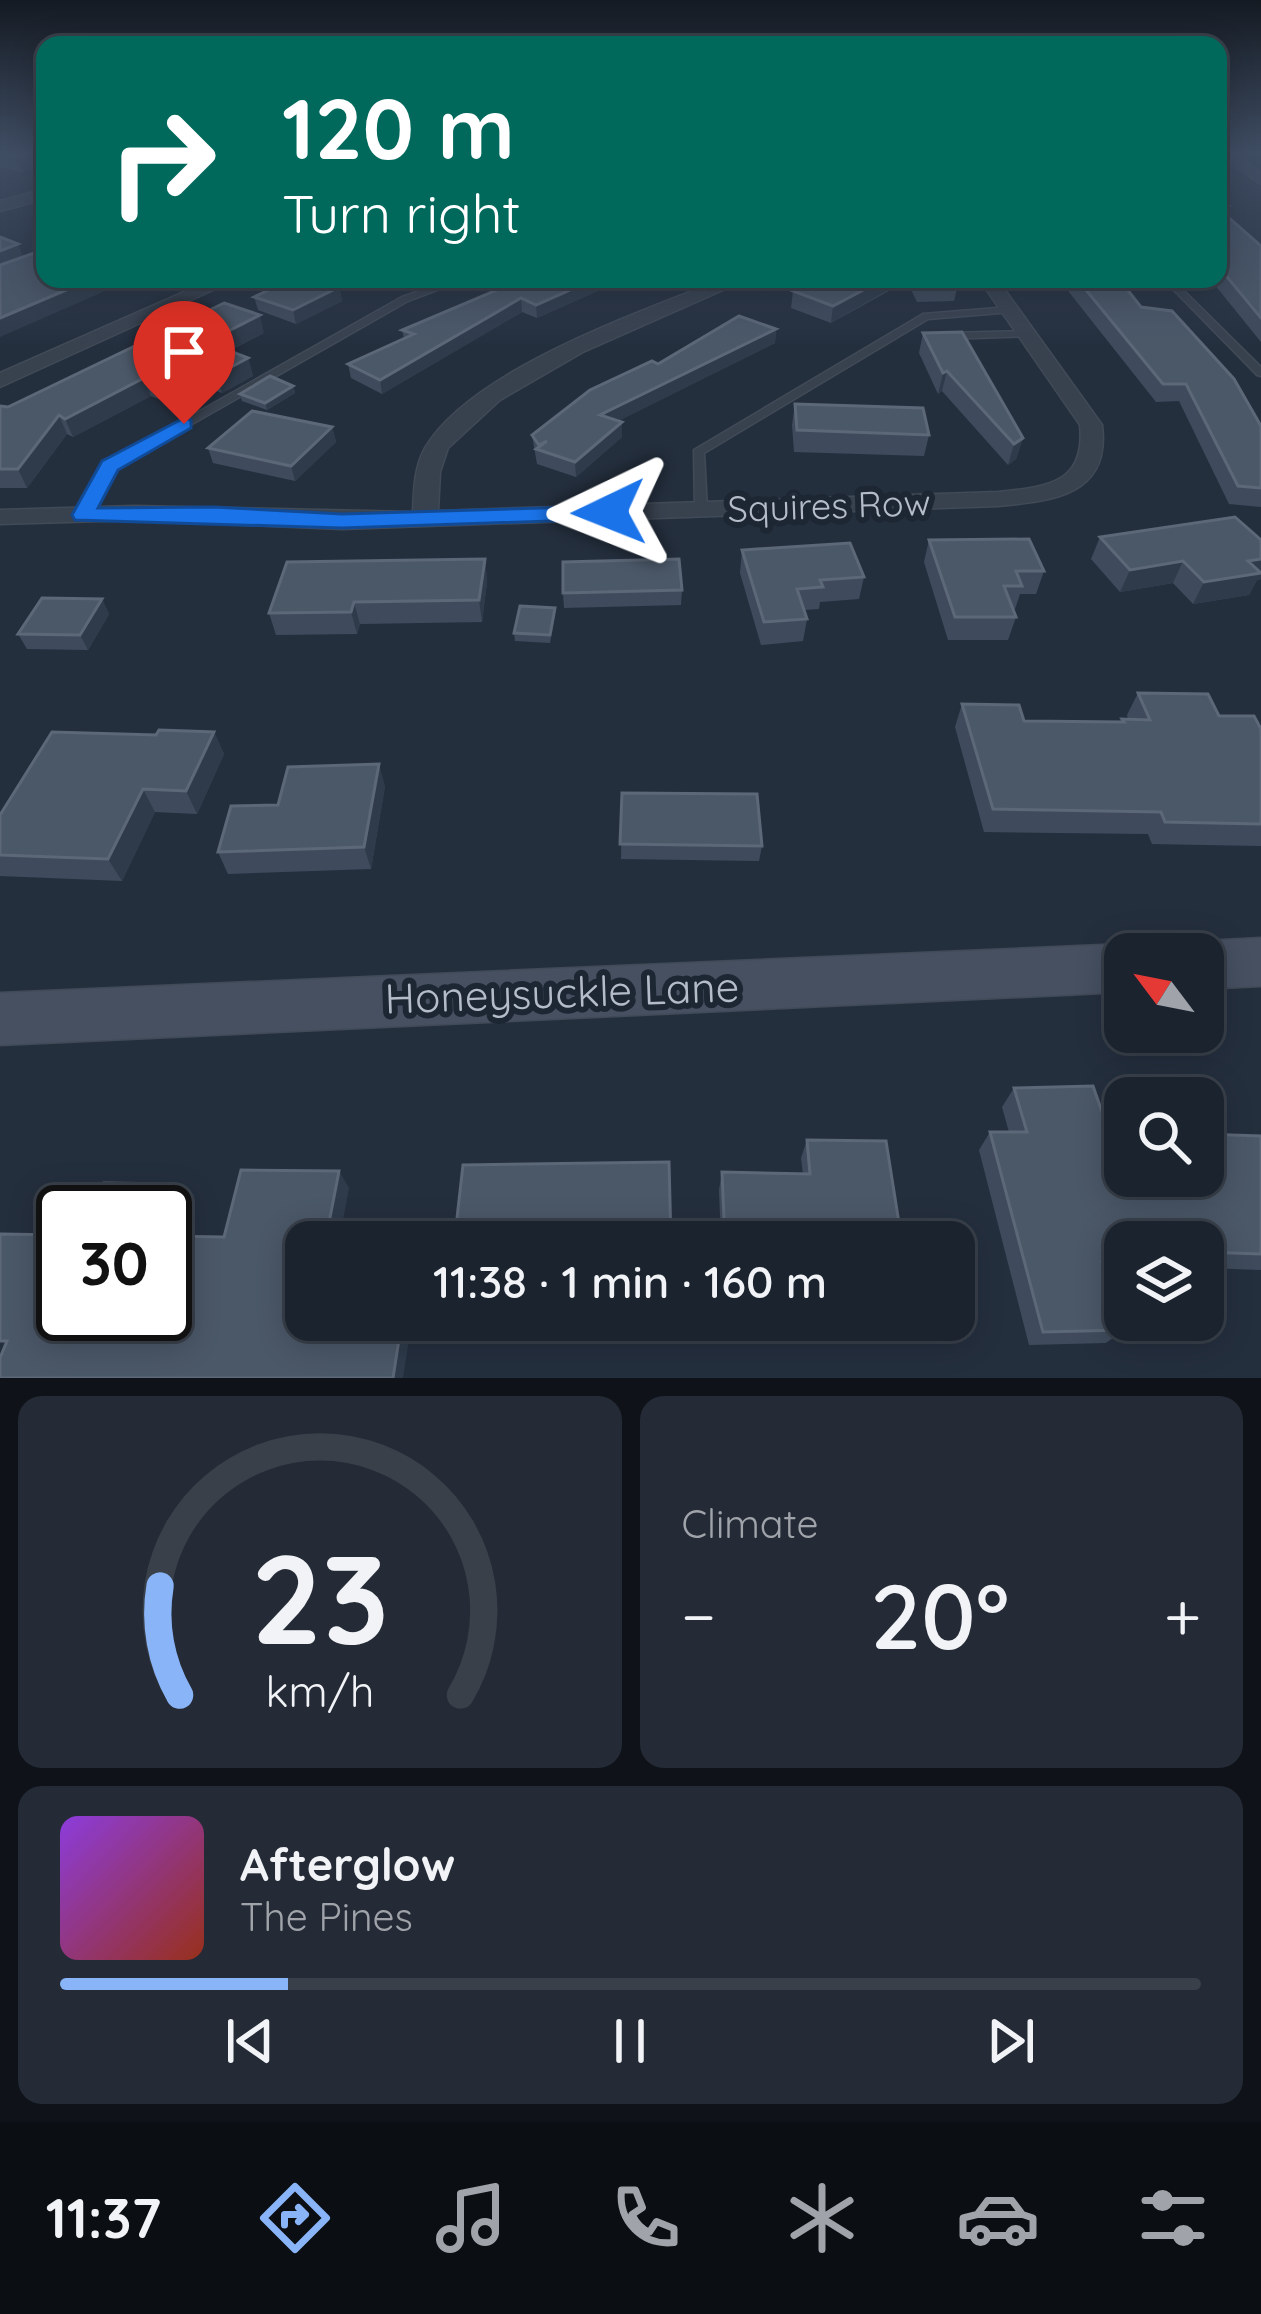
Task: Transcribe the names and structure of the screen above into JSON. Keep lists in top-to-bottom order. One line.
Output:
{"streets":{"street":["Squires Row","Honeysuckle Lane"]},"north":"top left","page":{"turn":["120 m","Turn right"],"limit":"30","trip":"11:38 · 1 min · 160 m","tile":"Climate","heat":["−","20°","+"],"song":["Afterglow","The Pines"],"tabs":"11:37","gauge":["23","km/h"]}}
